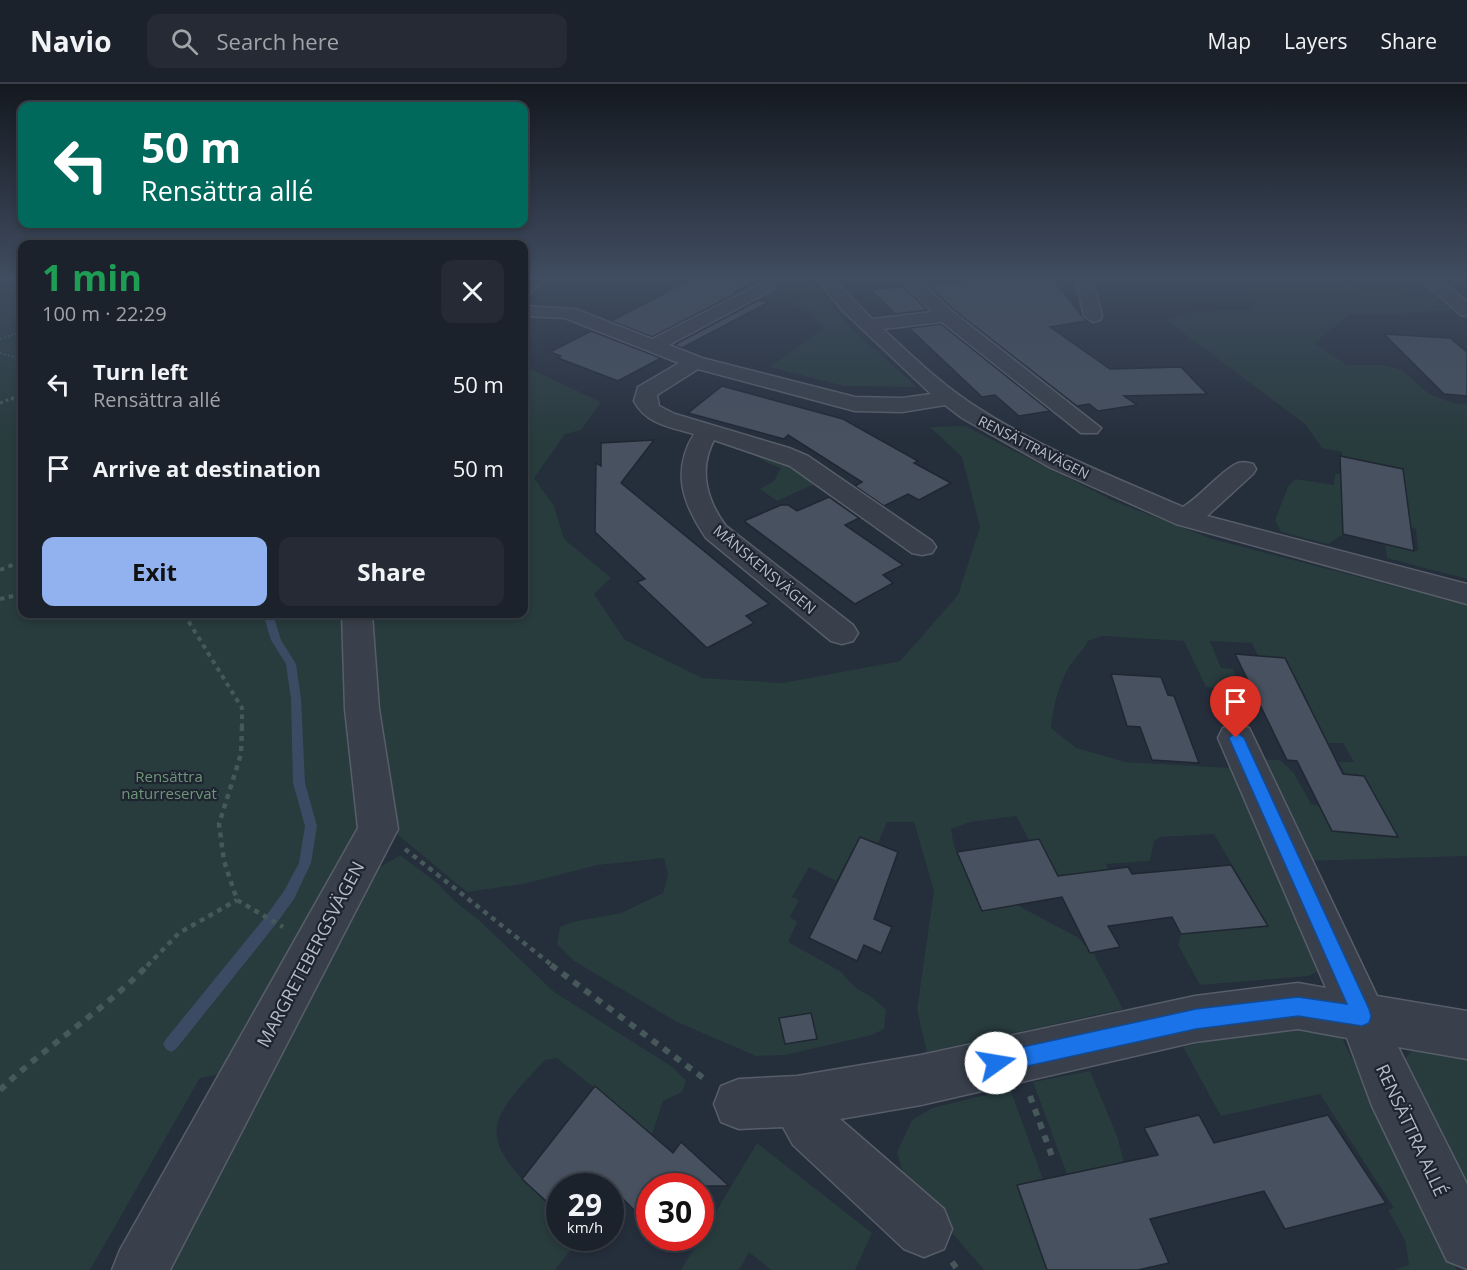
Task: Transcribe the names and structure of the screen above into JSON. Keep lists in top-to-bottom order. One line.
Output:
{"streets":{"street":["RENSÄTTRAVÄGEN","MÅNSKENSVÄGEN","MARGRETEBERGSVÄGEN","RENSÄTTRA ALLÉ"]},"parks":["Rensättra naturreservat"],"page":{"header":"Navio","search":"Search here","nav":["Map","Layers","Share"],"turn":["50 m","Rensättra allé"],"heading":["1 min","100 m · 22:29"],"list":[{"name":"Turn left","note":"Rensättra allé","value":"50 m"},{"name":"Arrive at destination","value":"50 m"}],"buttons":["Exit","Share"],"speed":"29 km/h","limit":"30"}}
